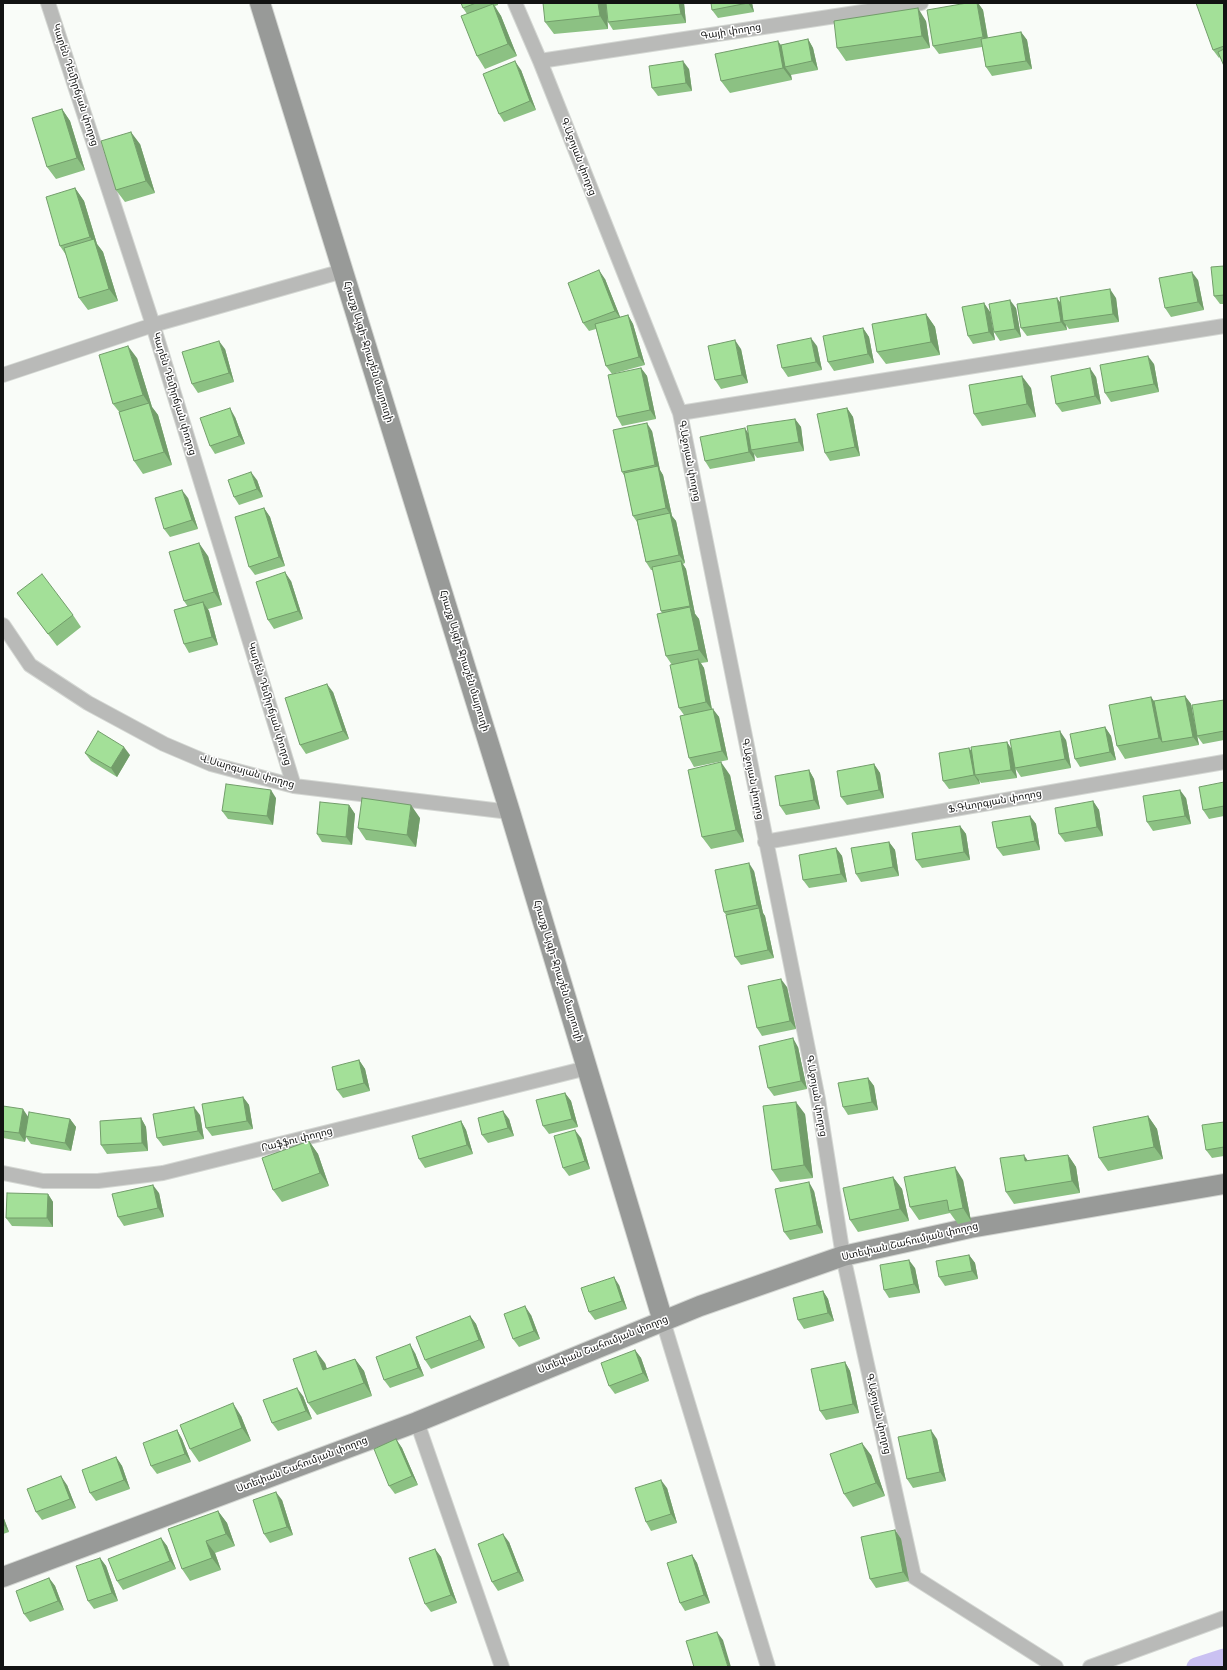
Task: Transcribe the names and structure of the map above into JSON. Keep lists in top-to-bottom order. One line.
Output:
{"streets":{"street":["Գայի փողոց","Կարեն Դեմիրճյան փողոց","Գ.Աջոյան փողոց","Հրաշք Այգի-Ջրաշեն մայրուղի","Վ.Սարգսյան փողոց","Ֆ.Գևորգյան փողոց","Րաֆֆու փողոց","Ստեփան Շահումյան փողոց"]},"crossings":[["Գայի փողոց","Գ.Աջոյան փողոց"],["Կարեն Դեմիրճյան փողոց","Վ.Սարգսյան փողոց"],["Գ.Աջոյան փողոց","Ֆ.Գևորգյան փողոց"],["Գ.Աջոյան փողոց","Ստեփան Շահումյան փողոց"],["Հրաշք Այգի-Ջրաշեն մայրուղի","Վ.Սարգսյան փողոց"],["Հրաշք Այգի-Ջրաշեն մայրուղի","Րաֆֆու փողոց"],["Հրաշք Այգի-Ջրաշեն մայրուղի","Ստեփան Շահումյան փողոց"]]}
